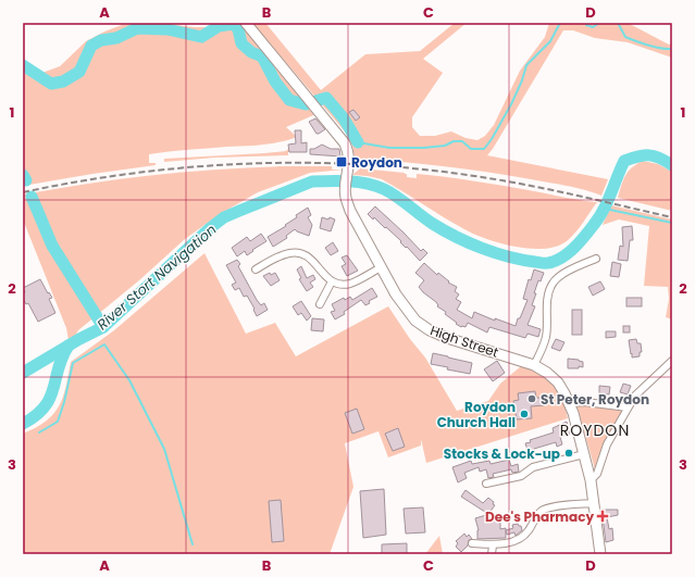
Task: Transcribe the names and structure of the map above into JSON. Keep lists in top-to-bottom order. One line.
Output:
{"streets":{"main road":["High Street"]},"districts":["ROYDON"],"water":["River Stort Navigation"],"places":{"transit":["Roydon"],"other":["St Peter, Roydon","Roydon Church Hall","Stocks & Lock-up"],"health":["Dee's Pharmacy"]},"grid":{"columns":["A","B","C","D"],"rows":["1","2","3"]}}
